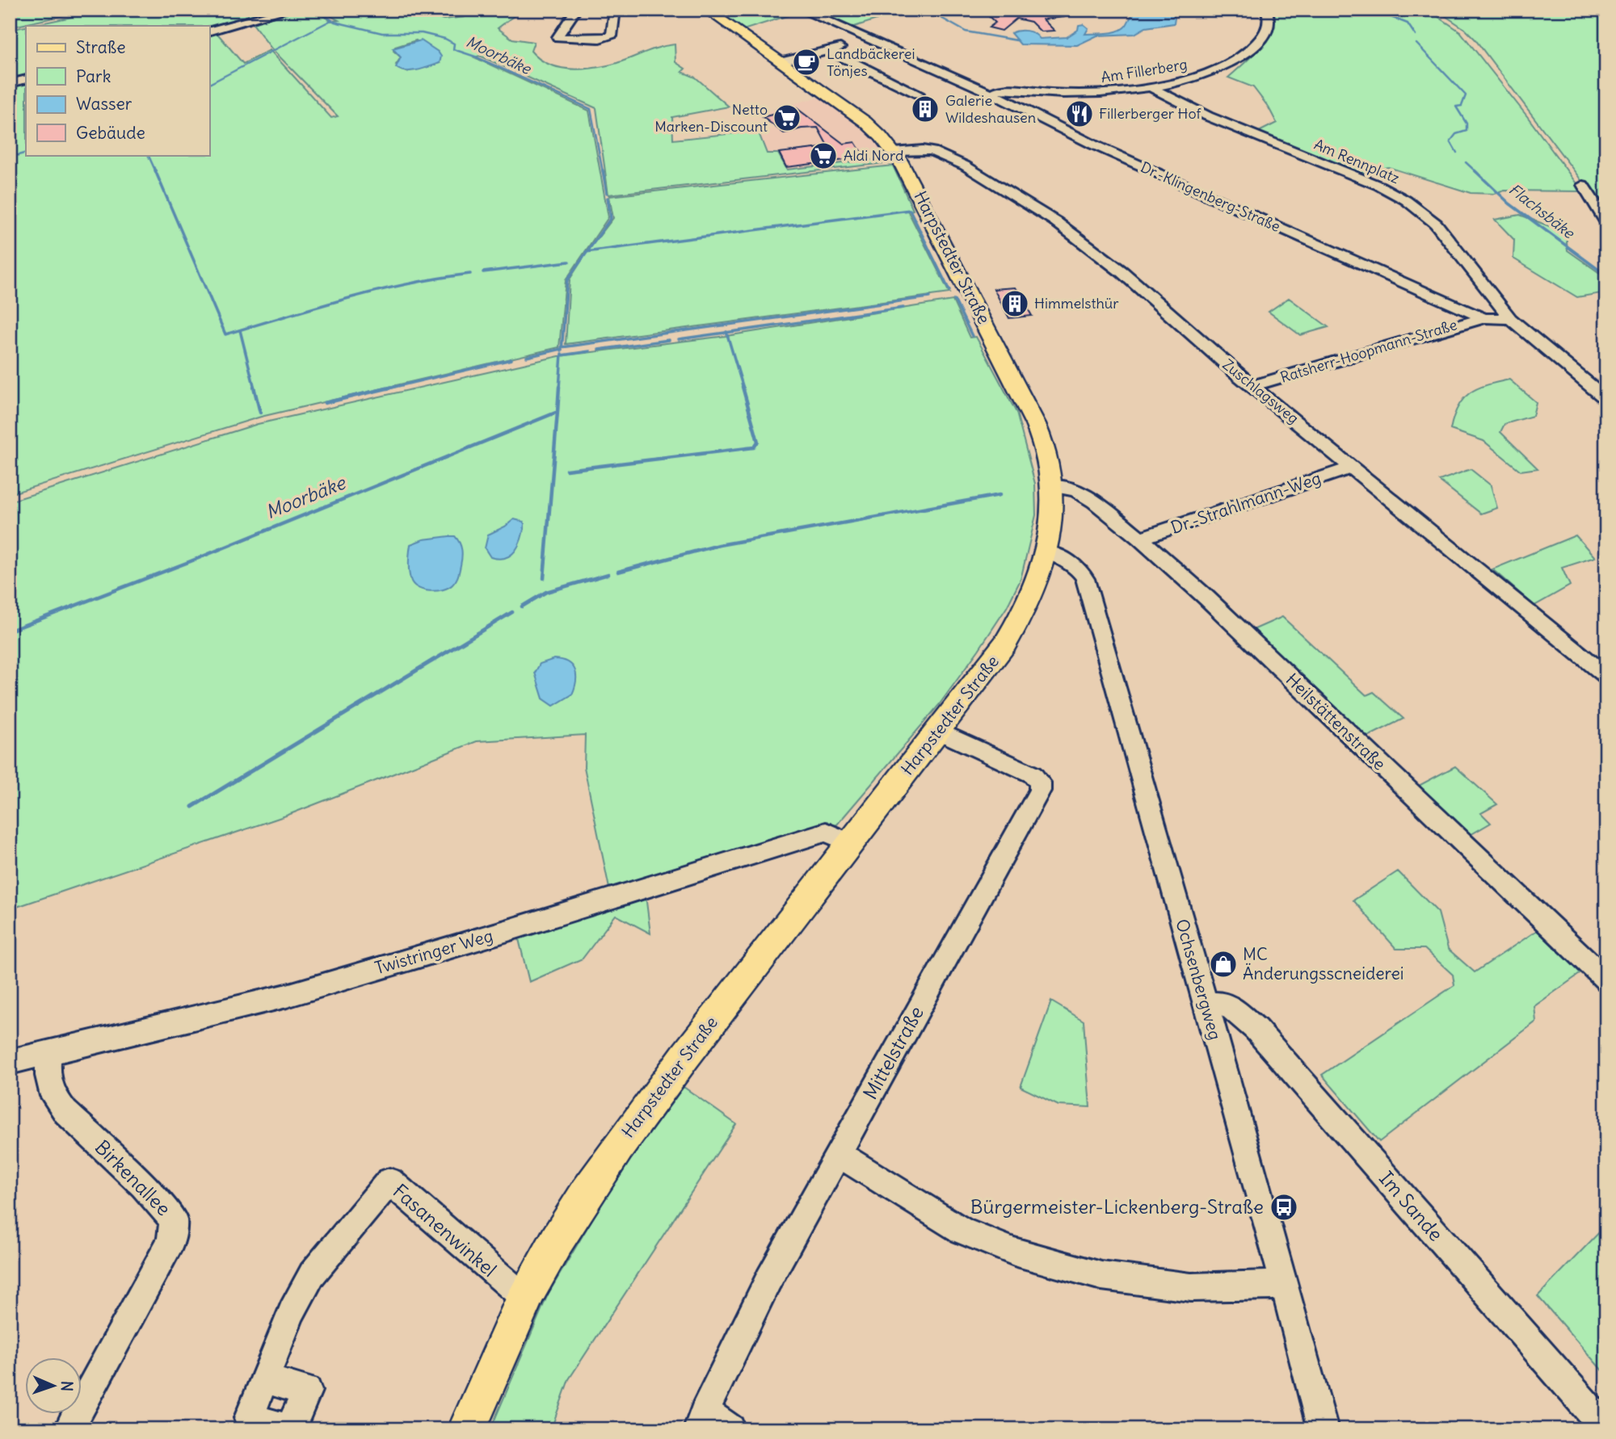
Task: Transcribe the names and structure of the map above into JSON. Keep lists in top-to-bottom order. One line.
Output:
{"streets":{"main road":["Harpstedter Straße"],"street":["Am Fillerberg","Am Rennplatz","Dr.-Klingenberg-Straße","Ratsherr-Hoopmann-Straße","Zuschlagsweg","Dr.-Strahlmann-Weg","Heilstättenstraße","Twistringer Weg","Ochsenbergweg","Mittelstraße","Birkenallee","Im Sande","Fasanenwinkel"]},"crossings":[["Am Fillerberg","Am Rennplatz"],["Am Fillerberg","Dr.-Klingenberg-Straße"],["Am Rennplatz","Dr.-Klingenberg-Straße"],["Dr.-Klingenberg-Straße","Ratsherr-Hoopmann-Straße"],["Harpstedter Straße","Zuschlagsweg"],["Harpstedter Straße","Heilstättenstraße"],["Harpstedter Straße","Twistringer Weg"],["Harpstedter Straße","Ochsenbergweg"],["Harpstedter Straße","Mittelstraße"],["Harpstedter Straße","Fasanenwinkel"],["Ratsherr-Hoopmann-Straße","Zuschlagsweg"],["Zuschlagsweg","Dr.-Strahlmann-Weg"],["Dr.-Strahlmann-Weg","Heilstättenstraße"],["Twistringer Weg","Birkenallee"],["Ochsenbergweg","Im Sande"]],"water":["Moorbäke","Flachsbäke"],"places":{"cafe":["Landbäckerei Tönjes"],"building":["Galerie Wildeshausen","Himmelsthür"],"restaurant":["Fillerberger Hof"],"supermarket":["Netto Marken-Discount","Aldi Nord"],"shop":["MC Änderungsscneiderei"],"bus stop":["Bürgermeister-Lickenberg-Straße"]},"legend":["Straße","Park","Wasser","Gebäude"],"north":"right"}
